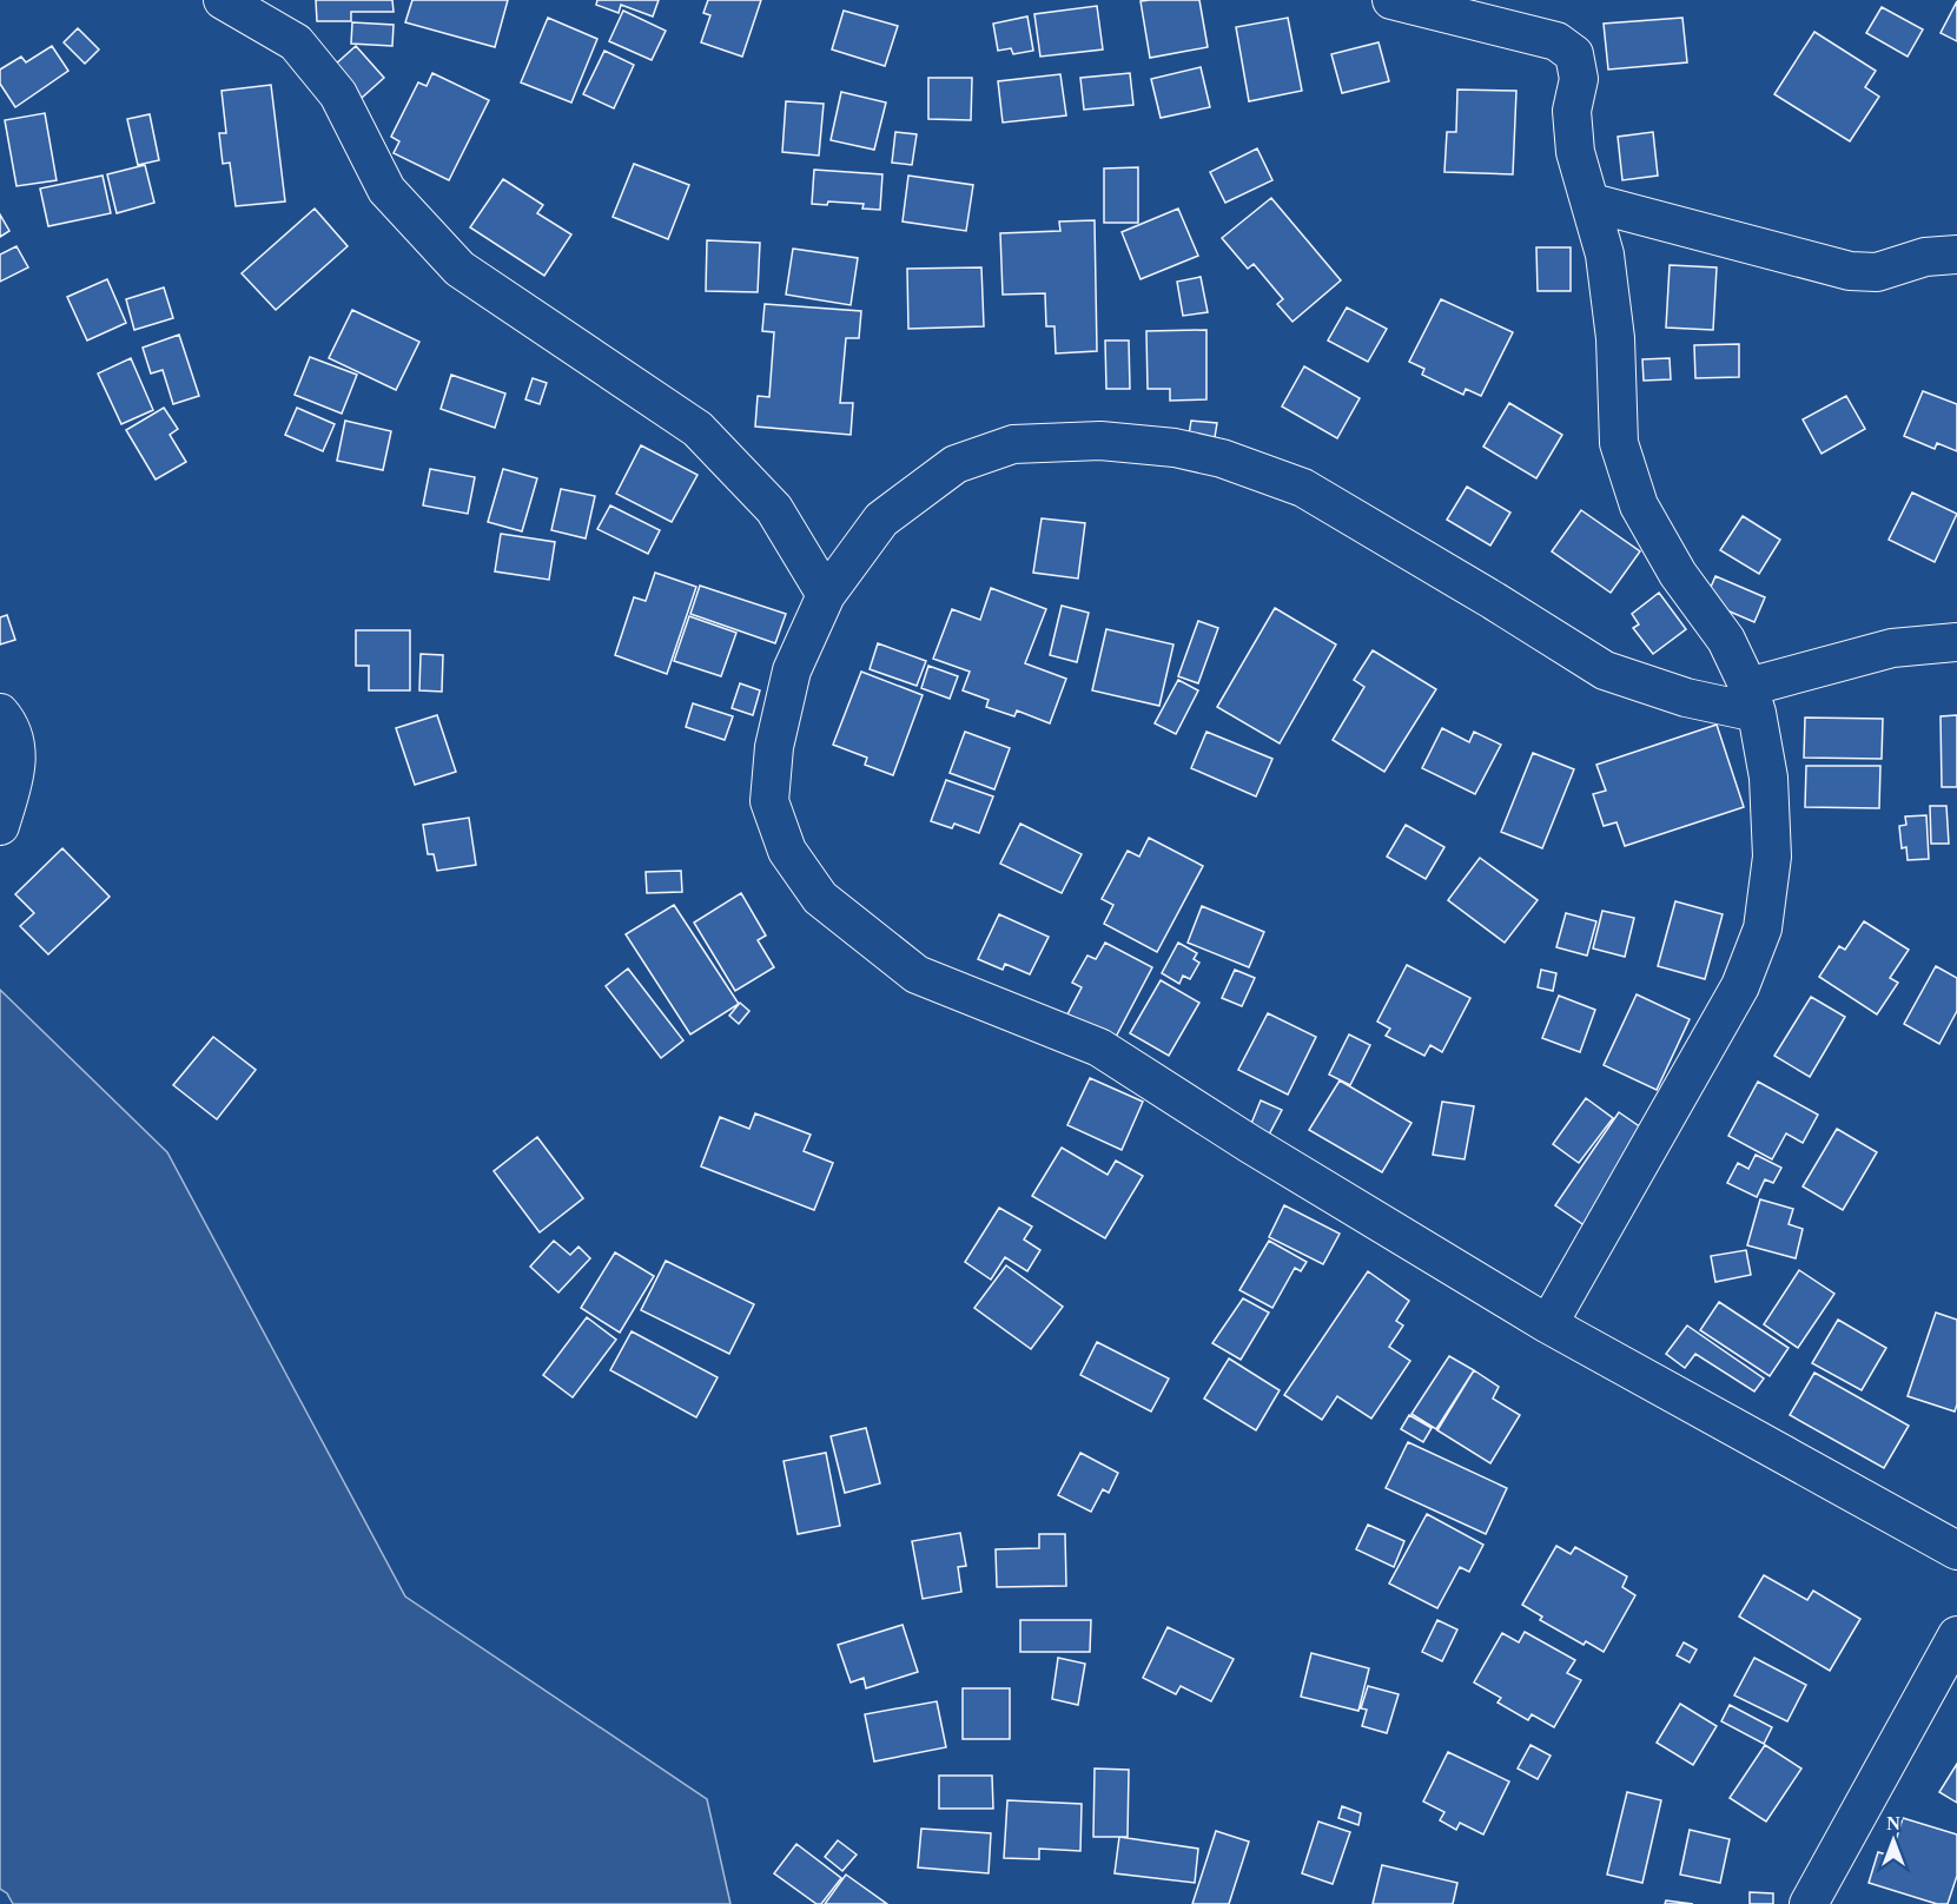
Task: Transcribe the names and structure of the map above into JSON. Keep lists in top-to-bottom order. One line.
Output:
{"north":"top"}
